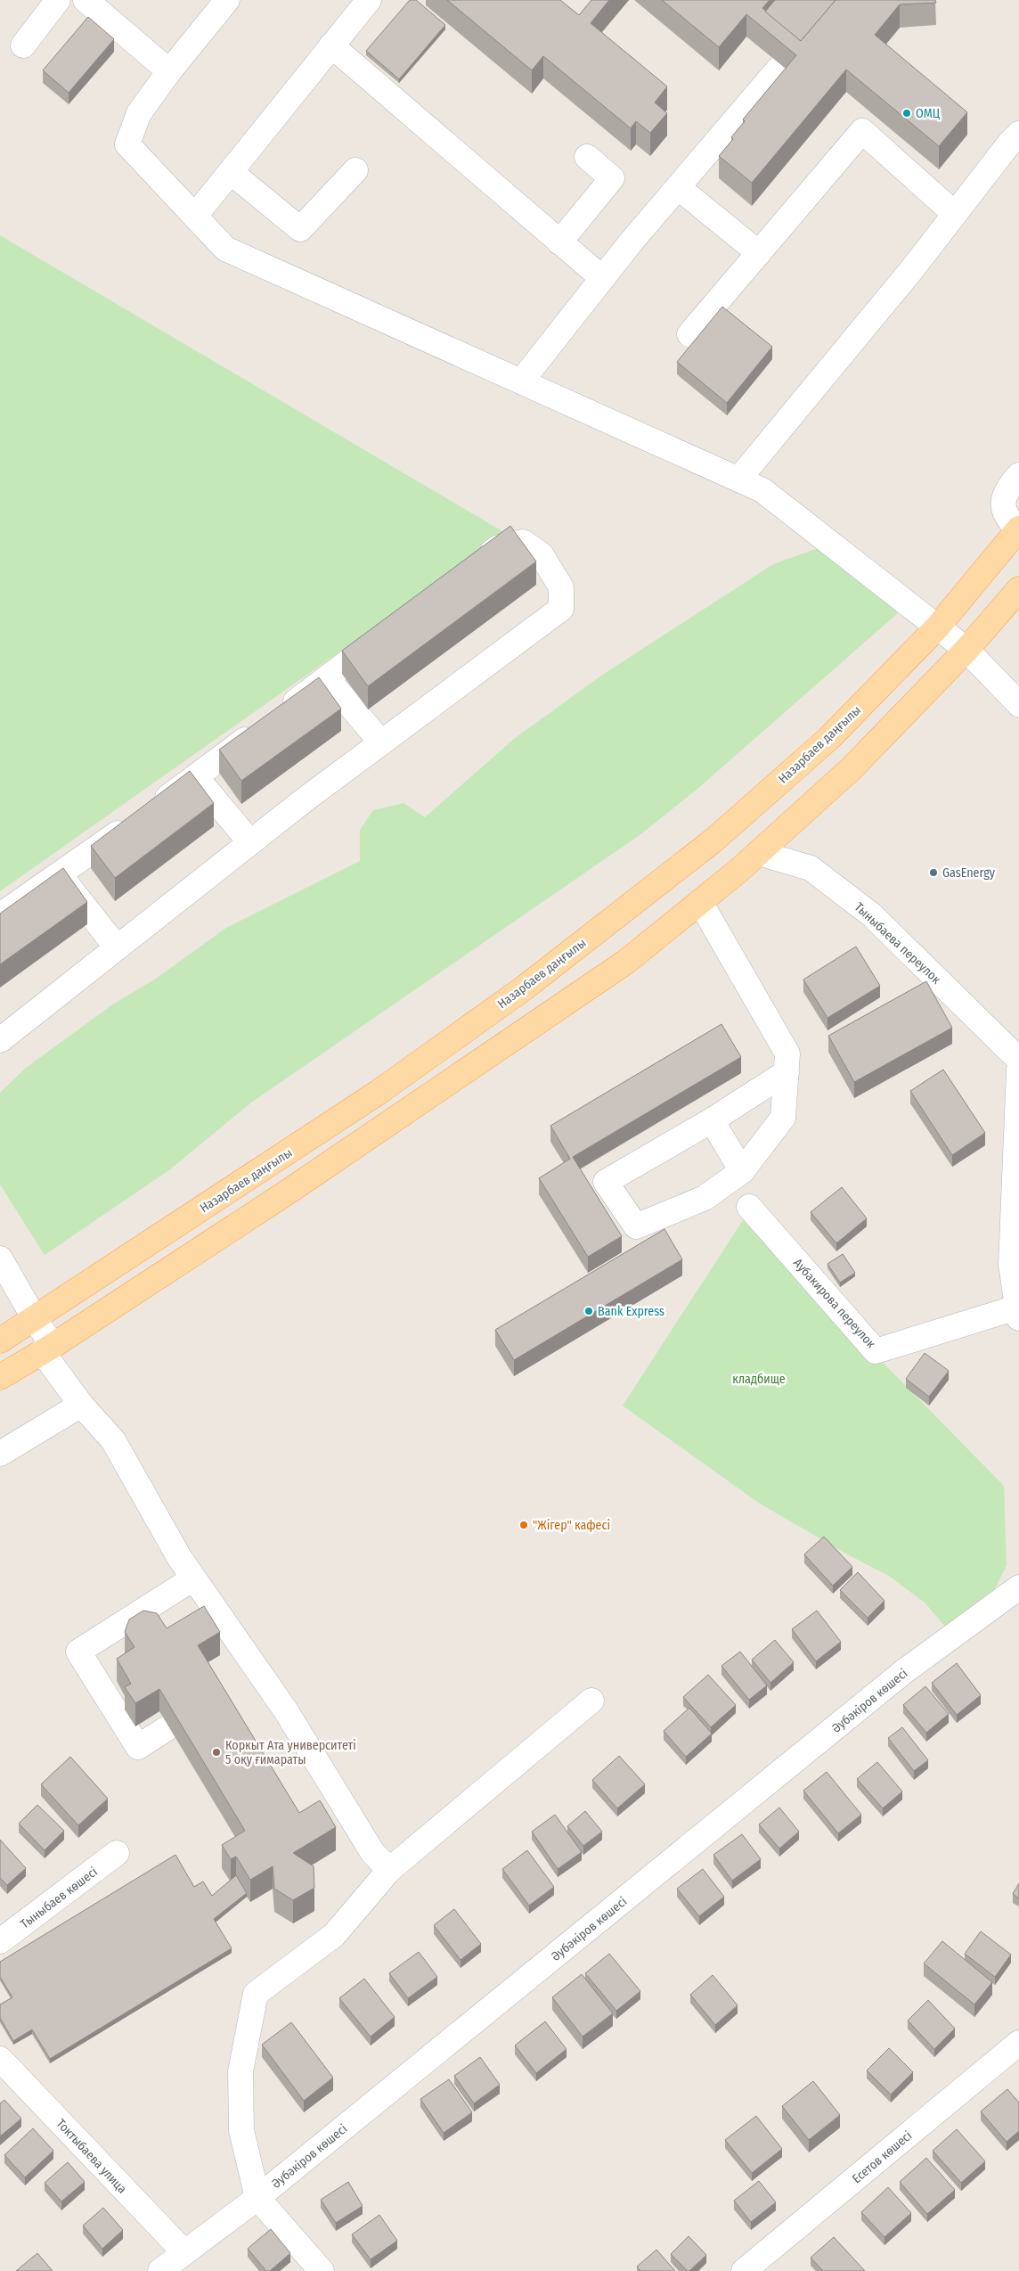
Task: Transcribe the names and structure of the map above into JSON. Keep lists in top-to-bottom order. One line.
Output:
{"streets":{"main road":["Назарбаев даңғылы"],"street":["Тыныбаева переулок","Аубакирова переулок","Әубәкіров көшесі","Тыныбаев көшесі","Токтыбаева улица","Есетов көшесі"]},"crossings":[["Әубәкіров көшесі","Токтыбаева улица"]],"parks":["кладбище"],"places":["ОМЦ","GasEnergy","Bank Express","\"Жігер\" кафесі","Коркыт Ата университеті 5 оқу ғимараты"]}
